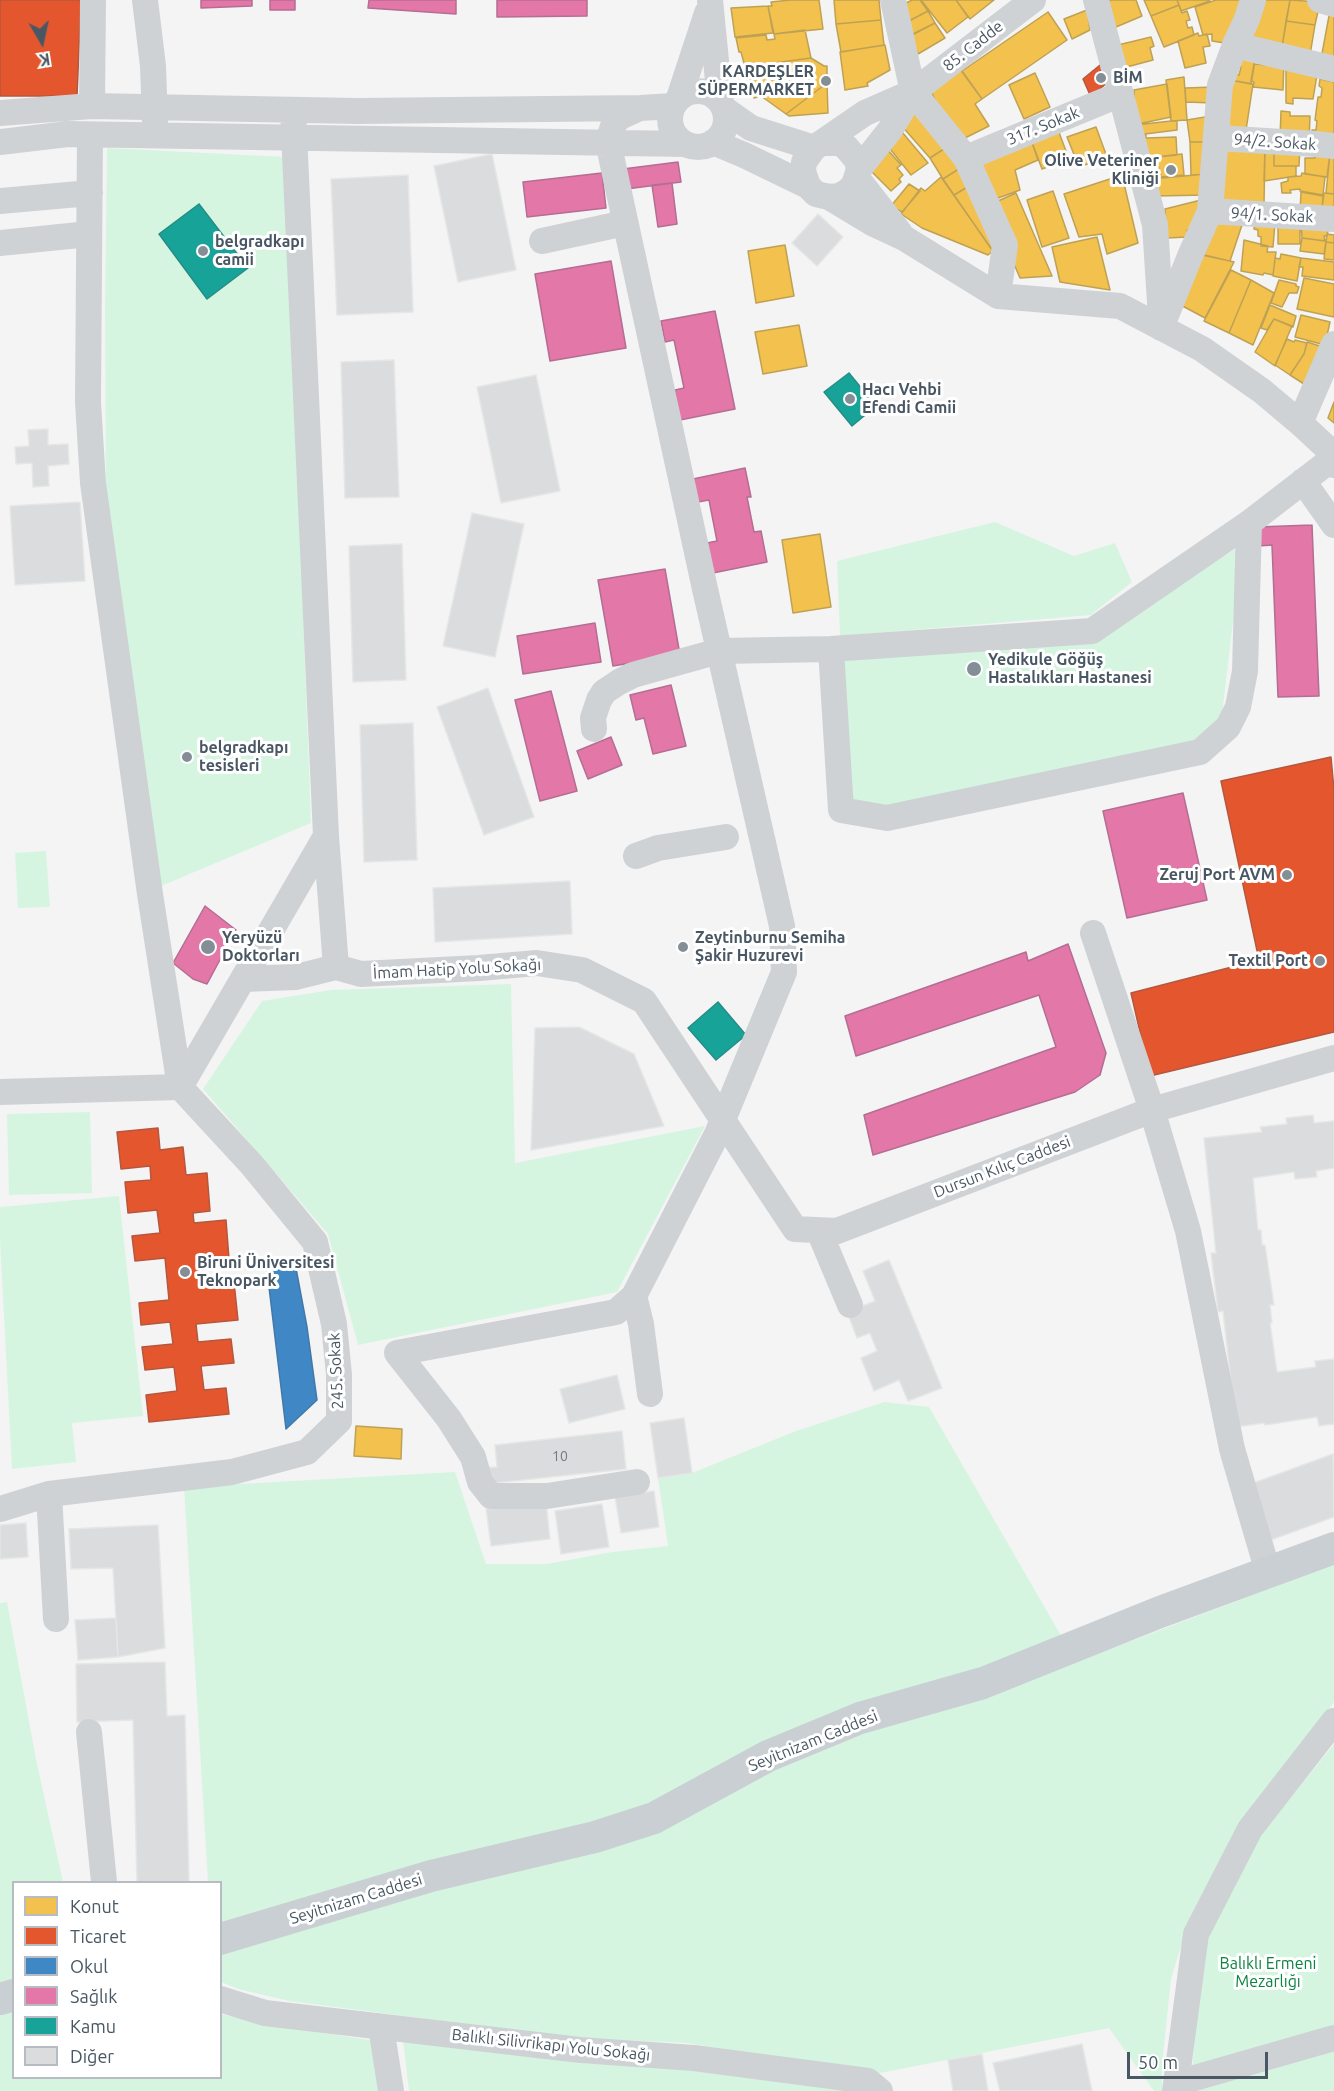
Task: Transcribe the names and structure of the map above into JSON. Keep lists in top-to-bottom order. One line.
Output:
{"streets":{"main road":["Seyitnizam Caddesi"],"street":["85. Cadde","317. Sokak","94/2. Sokak","94/1. Sokak","İmam Hatip Yolu Sokağı","Dursun Kılıç Caddesi","245. Sokak","Balıklı Silivrikapı Yolu Sokağı"]},"crossings":[["İmam Hatip Yolu Sokağı","Dursun Kılıç Caddesi"]],"parks":["Balıklı Ermeni Mezarlığı"],"places":["BİM","KARDEŞLER SÜPERMARKET","Olive Veteriner Kliniği","belgradkapı camii","Hacı Vehbi Efendi Camii","Yedikule Göğüş Hastalıkları Hastanesi","belgradkapı tesisleri","Zeruj Port AVM","Yeryüzü Doktorları","Zeytinburnu Semiha Şakir Huzurevi","Textil Port","Biruni Üniversitesi Teknopark"],"house_numbers":["10"],"legend":["Konut","Ticaret","Okul","Sağlık","Kamu","Diğer"],"scale_bar":"50 m","north":"bottom"}
